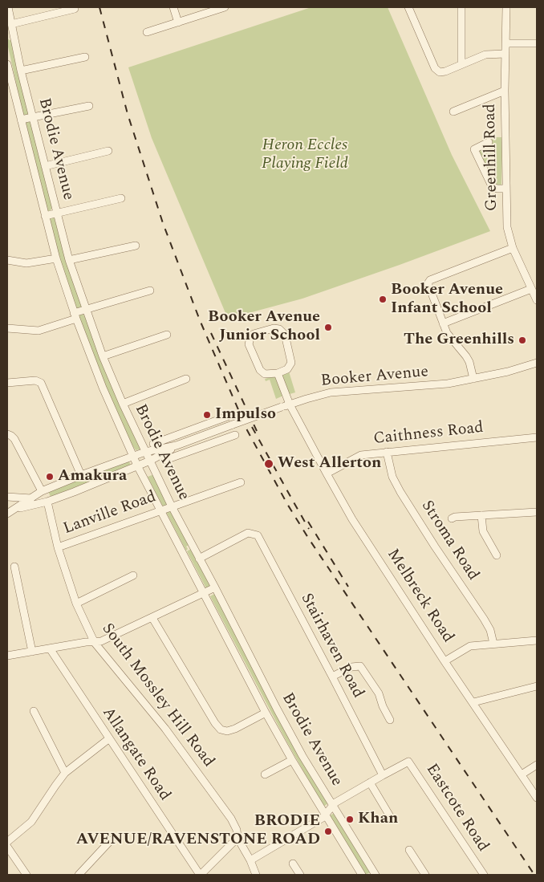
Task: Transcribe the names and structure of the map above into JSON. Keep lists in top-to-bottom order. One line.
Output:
{"streets":{"street":["Brodie Avenue","Greenhill Road","Booker Avenue","Caithness Road","Lanville Road","Stroma Road","Melbreck Road","Stairhaven Road","South Mossley Hill Road","Allangate Road","Eastcote Road"]},"crossings":[["Brodie Avenue","Booker Avenue"],["Brodie Avenue","Lanville Road"],["Brodie Avenue","Stairhaven Road"],["Booker Avenue","Melbreck Road"],["Booker Avenue","South Mossley Hill Road"],["Caithness Road","Stroma Road"],["Caithness Road","Melbreck Road"],["Lanville Road","South Mossley Hill Road"],["Stairhaven Road","Eastcote Road"]],"parks":["Heron Eccles Playing Field"],"places":["Booker Avenue Infant School","Booker Avenue Junior School","The Greenhills","Impulso","West Allerton","Amakura","Khan","BRODIE AVENUE/RAVENSTONE ROAD"]}
